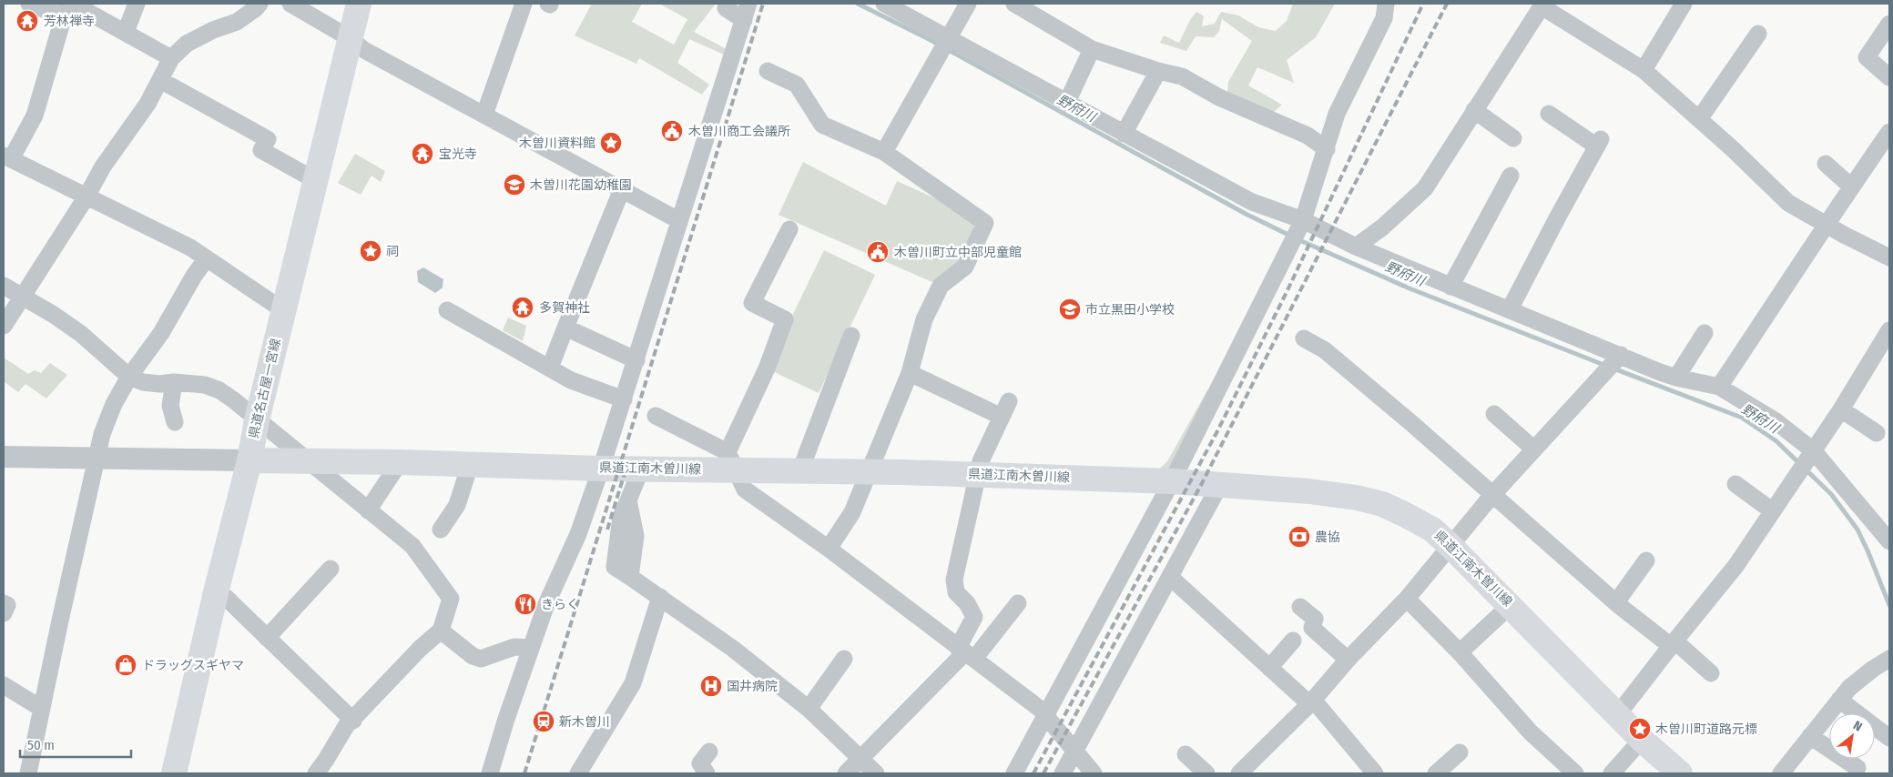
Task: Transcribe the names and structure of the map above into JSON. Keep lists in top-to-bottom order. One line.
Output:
{"streets":{"main road":["県道名古屋一宮線","県道江南木曽川線"]},"crossings":[["県道名古屋一宮線","県道江南木曽川線"]],"water":["野府川"],"places":{"temple":["芳林禅寺","宝光寺","多賀神社"],"public building":["木曽川商工会議所","木曽川町立中部児童館"],"place":["木曽川資料館","祠","木曽川町道路元標"],"school or university":["木曽川花園幼稚園","市立黒田小学校"],"bank":["農協"],"restaurant":["きらく"],"shop":["ドラッグスギヤマ"],"hospital":["国井病院"],"station":["新木曽川"]},"scale_bar":"50 m","north":"top right"}
